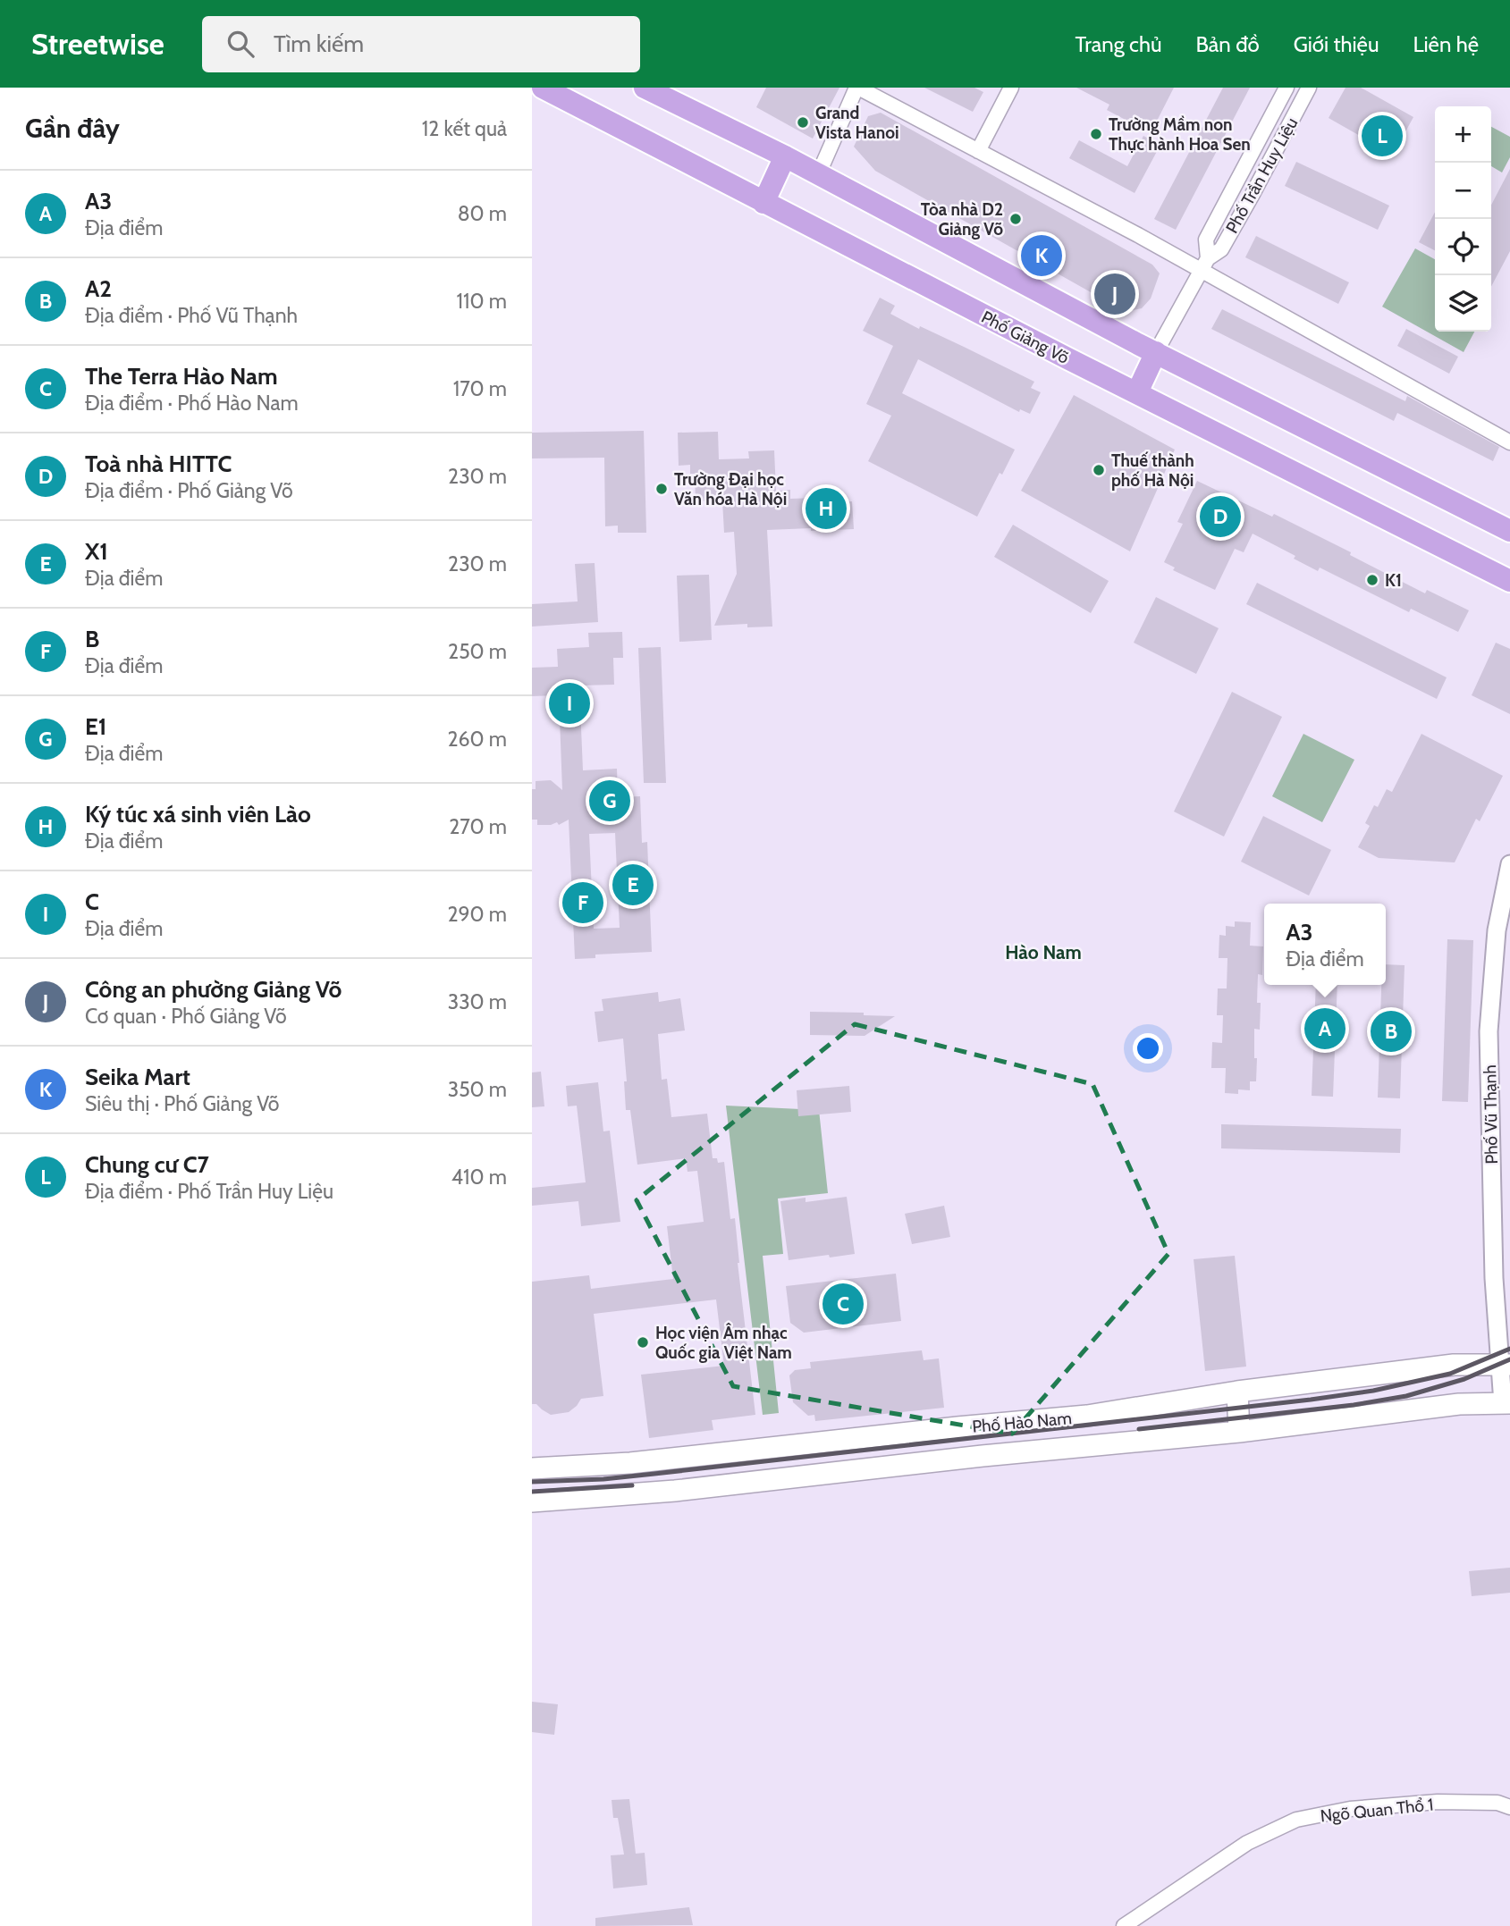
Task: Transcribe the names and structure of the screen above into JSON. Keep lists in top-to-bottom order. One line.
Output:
{"streets":{"main road":["Phố Giảng Võ","Phố Hào Nam"],"street":["Phố Trần Huy Liệu","Phố Vũ Thạnh","Ngõ Quan Thổ 1"]},"crossings":[["Phố Vũ Thạnh","Phố Hào Nam"]],"districts":["Hào Nam"],"places":["Grand Vista Hanoi","Trường Mầm non Thực hành Hoa Sen","Tòa nhà D2 Giảng Võ","Thuế thành phố Hà Nội","Trường Đại học Văn hóa Hà Nội","K1","Học viện Âm nhạc Quốc gia Việt Nam"],"page":{"header":"Streetwise","search":"Tìm kiếm","nav":["Trang chủ","Bản đồ","Giới thiệu","Liên hệ"],"heading":["Gần đây","12 kết quả"],"map_buttons":["+","−"],"pins":["L","K","J","H","D","I","G","E","F","A","B","C"],"list":[{"mark":"A","name":"A3","note":"Địa điểm","value":"80 m"},{"mark":"B","name":"A2","note":"Địa điểm · Phố Vũ Thạnh","value":"110 m"},{"mark":"C","name":"The Terra Hào Nam","note":"Địa điểm · Phố Hào Nam","value":"170 m"},{"mark":"D","name":"Toà nhà HITTC","note":"Địa điểm · Phố Giảng Võ","value":"230 m"},{"mark":"E","name":"X1","note":"Địa điểm","value":"230 m"},{"mark":"F","name":"B","note":"Địa điểm","value":"250 m"},{"mark":"G","name":"E1","note":"Địa điểm","value":"260 m"},{"mark":"H","name":"Ký túc xá sinh viên Lào","note":"Địa điểm","value":"270 m"},{"mark":"I","name":"C","note":"Địa điểm","value":"290 m"},{"mark":"J","name":"Công an phường Giảng Võ","note":"Cơ quan · Phố Giảng Võ","value":"330 m"},{"mark":"K","name":"Seika Mart","note":"Siêu thị · Phố Giảng Võ","value":"350 m"},{"mark":"L","name":"Chung cư C7","note":"Địa điểm · Phố Trần Huy Liệu","value":"410 m"}],"popup":["A3","Địa điểm"]}}
